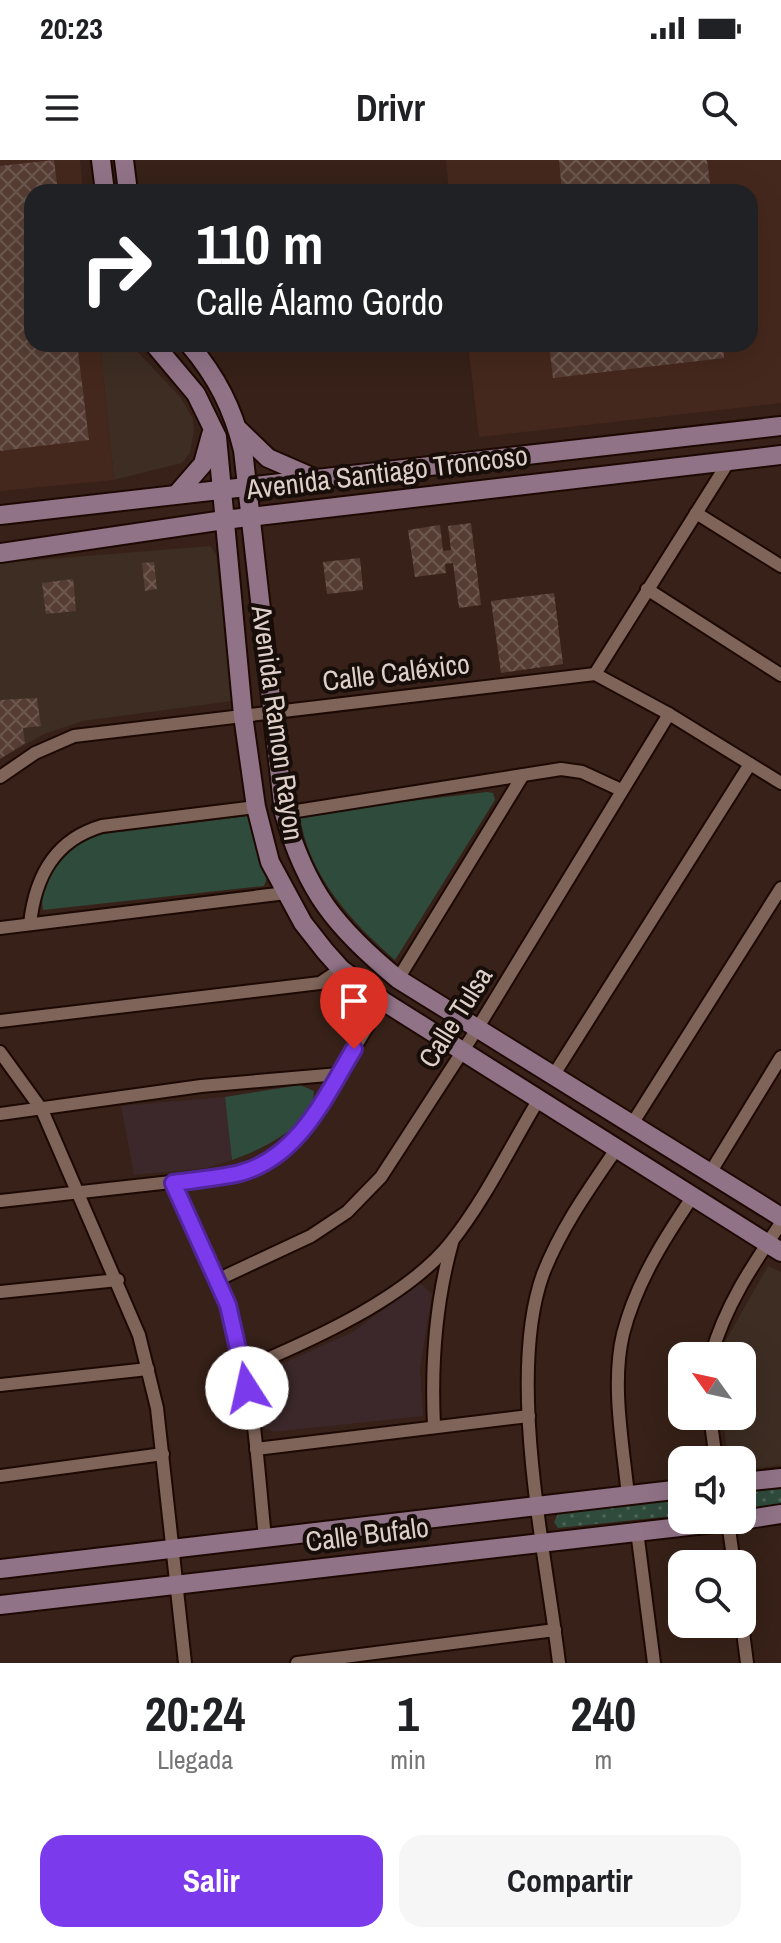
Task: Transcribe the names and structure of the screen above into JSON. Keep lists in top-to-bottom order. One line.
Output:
{"streets":{"main road":["Avenida Santiago Troncoso","Avenida Ramon Rayon","Calle Bufalo"],"street":["Calle Caléxico","Calle Tulsa"]},"crossings":[["Avenida Santiago Troncoso","Avenida Ramon Rayon"],["Calle Caléxico","Avenida Ramon Rayon"],["Avenida Ramon Rayon","Calle Tulsa"]],"north":"top left","page":{"status":"20:23","header":"Drivr","turn":["110 m","Calle Álamo Gordo"],"eta":["20:24","Llegada","1","min","240","m"],"buttons":["Salir","Compartir"]}}
